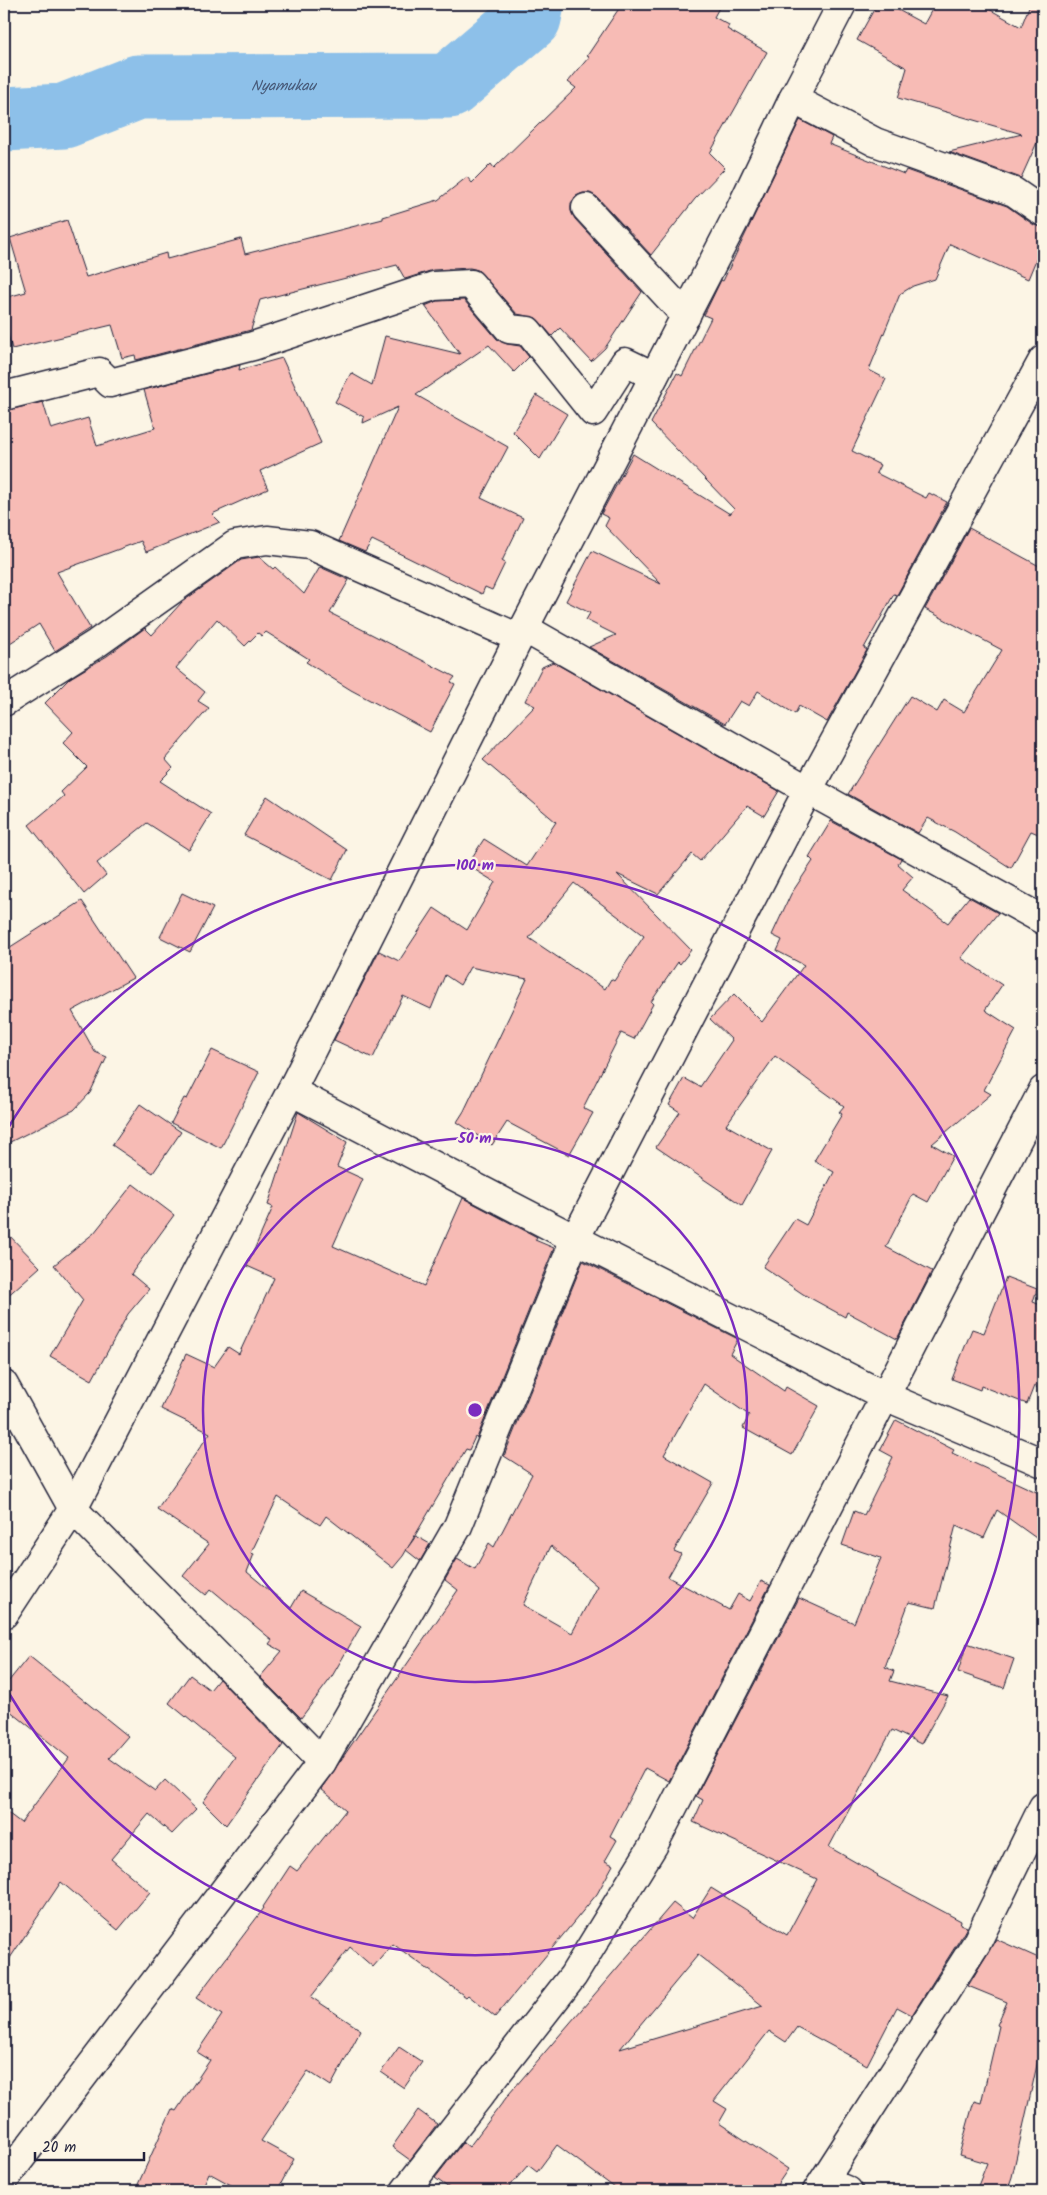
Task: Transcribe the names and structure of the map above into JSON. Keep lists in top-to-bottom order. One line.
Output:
{"water":["Nyamukau"],"scale_bar":"20 m","rings":["100 m","50 m"]}
